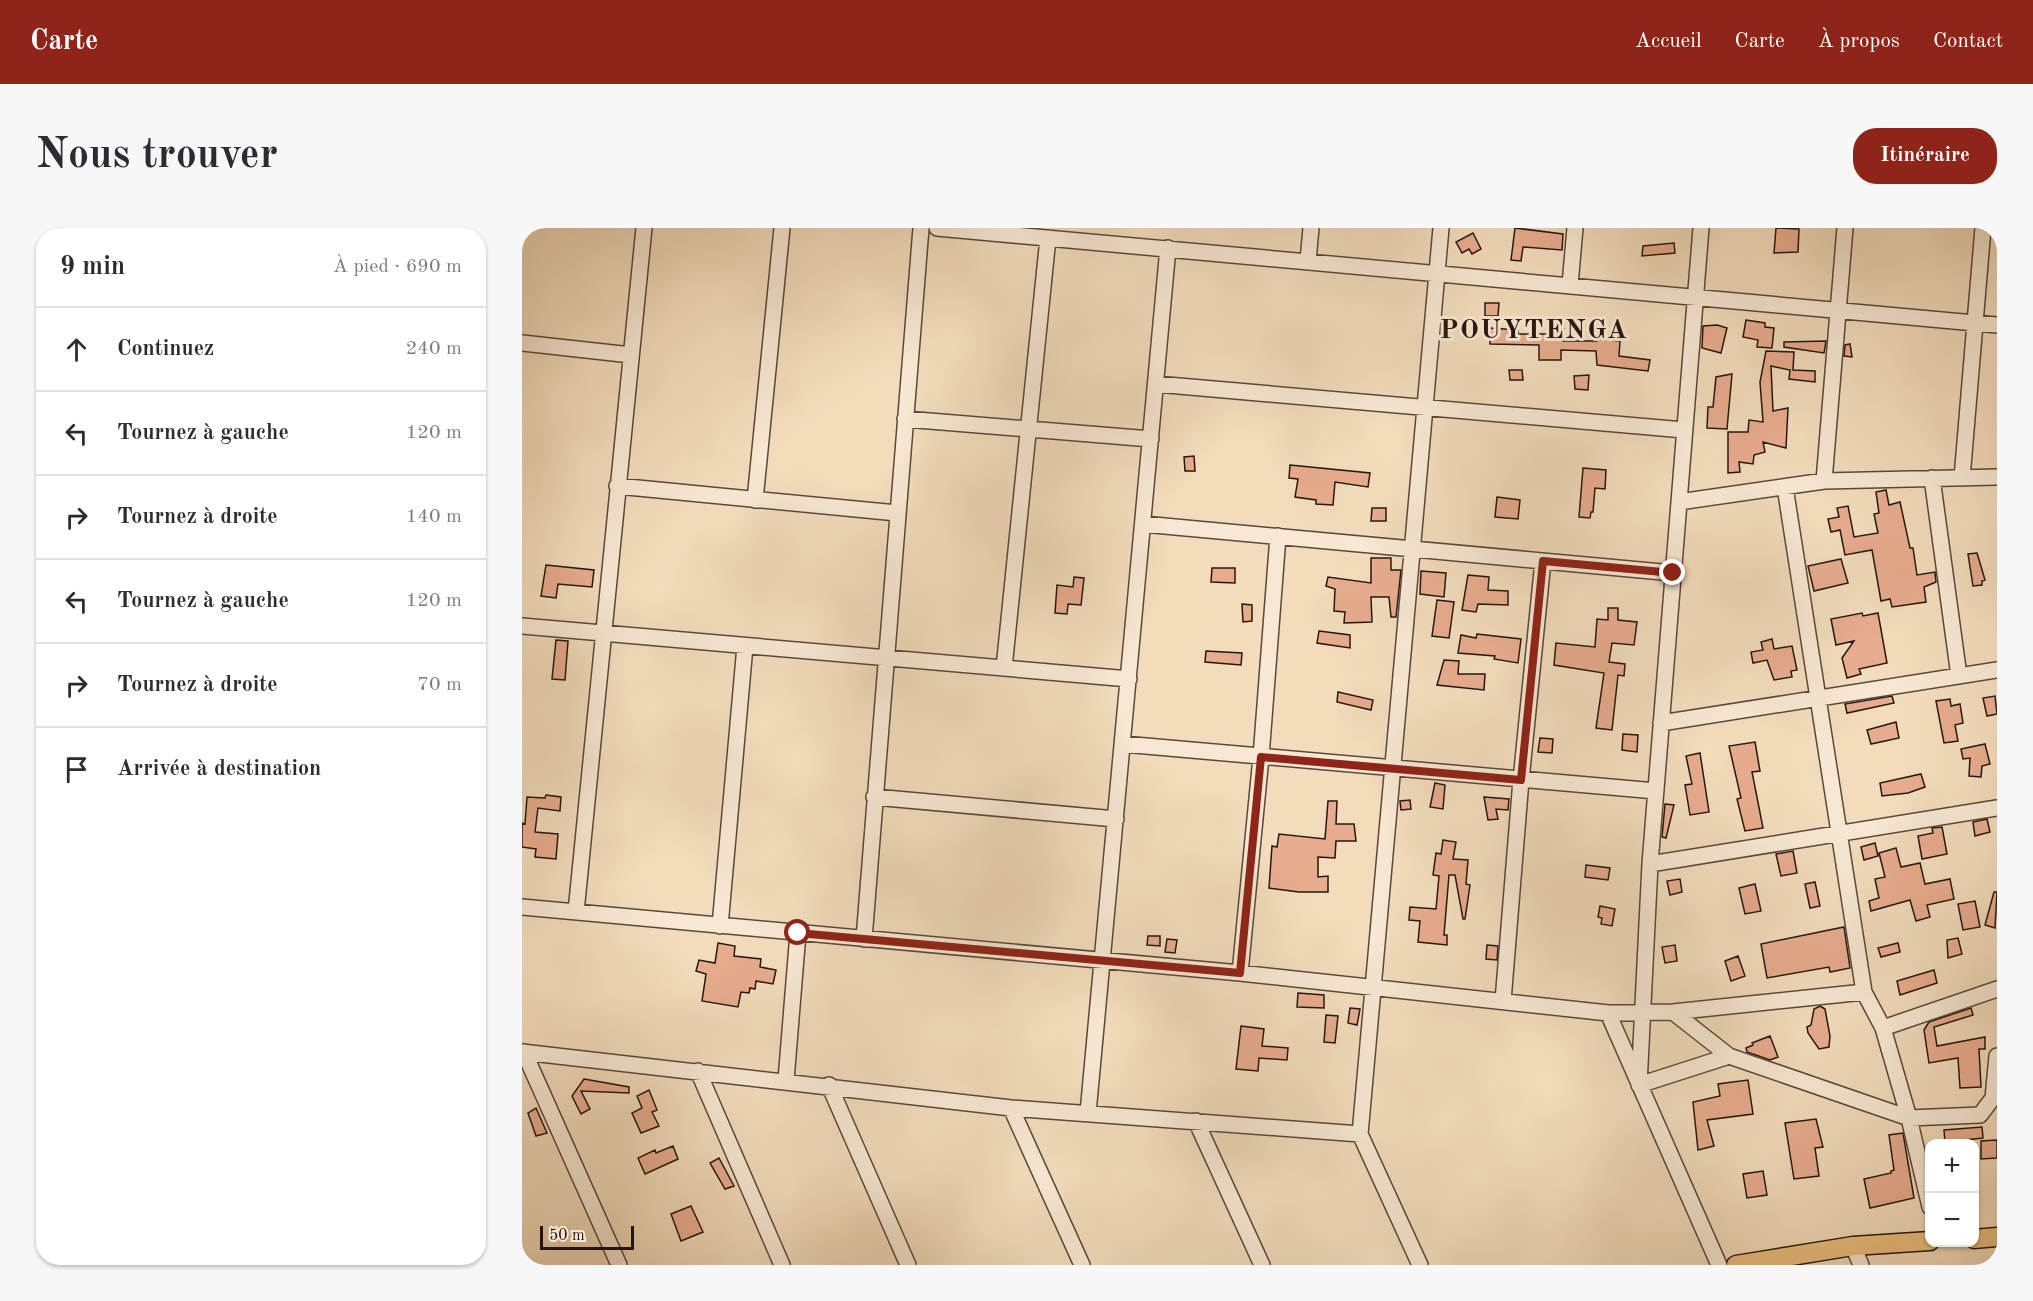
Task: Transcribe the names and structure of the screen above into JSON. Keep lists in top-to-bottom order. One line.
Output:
{"districts":["POUYTENGA"],"scale_bar":"50 m","page":{"header":"Carte","nav":["Accueil","Carte","À propos","Contact"],"buttons":"Itinéraire","title":"Nous trouver","heading":["9 min","À pied · 690 m"],"list":[["Continuez","240 m"],["Tournez à gauche","120 m"],["Tournez à droite","140 m"],["Tournez à gauche","120 m"],["Tournez à droite","70 m"],"Arrivée à destination"],"map_buttons":["+","−"],"scale":"50 m"}}
